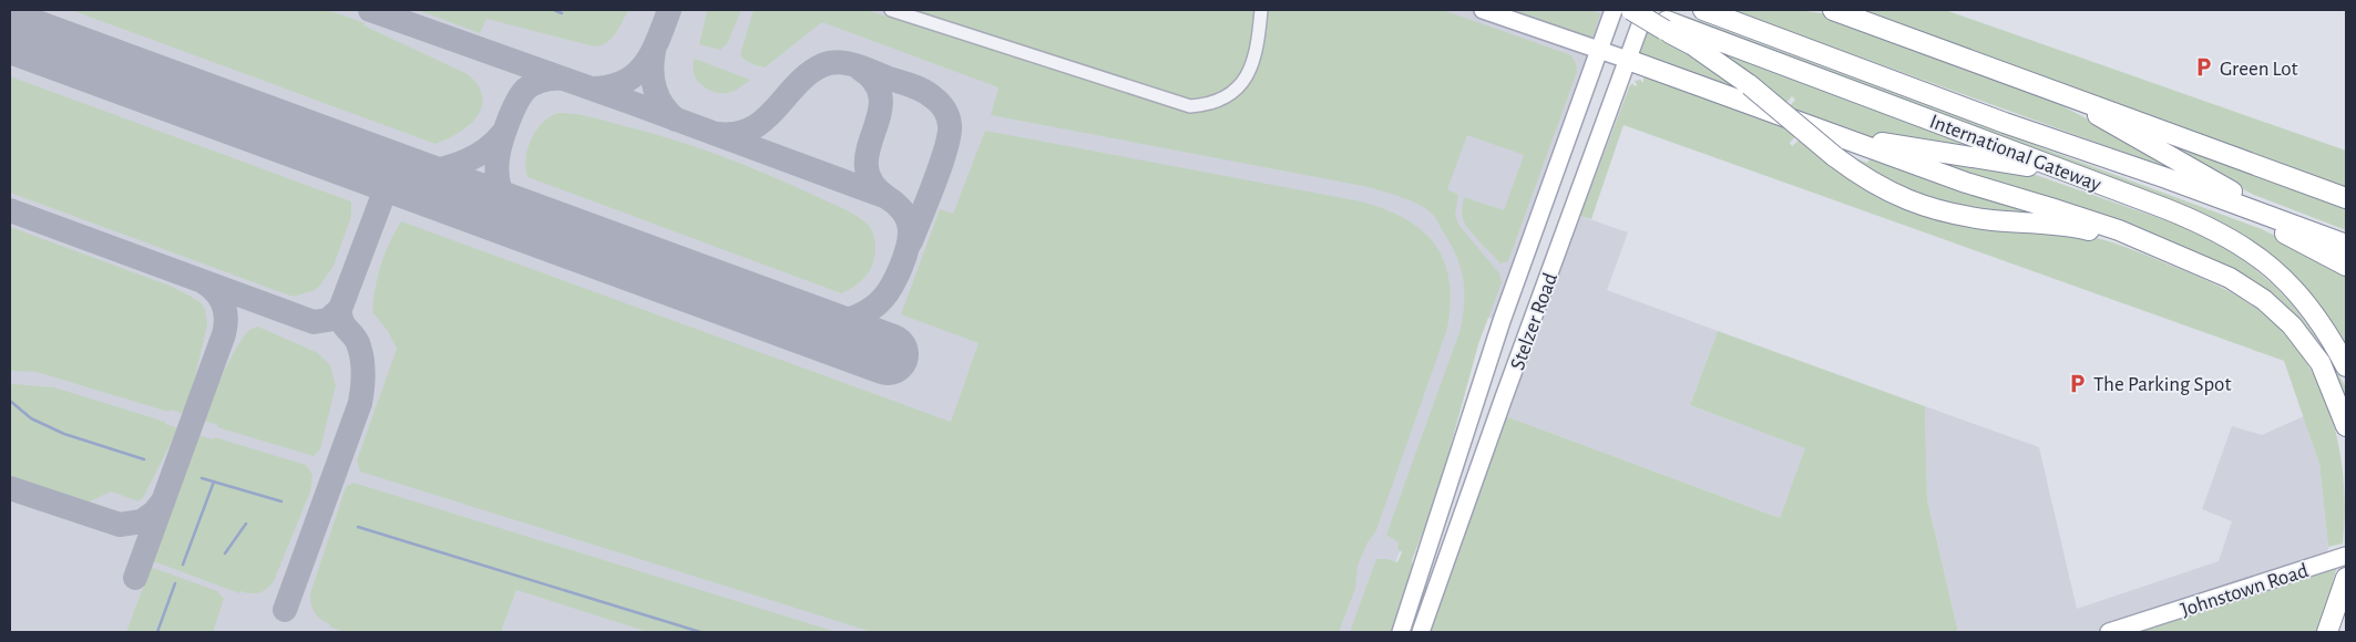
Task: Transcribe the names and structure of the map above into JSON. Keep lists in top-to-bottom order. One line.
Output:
{"streets":{"highway":["International Gateway"],"main road":["Stelzer Road","Johnstown Road"]},"places":{"parking":["Green Lot","The Parking Spot"]}}
